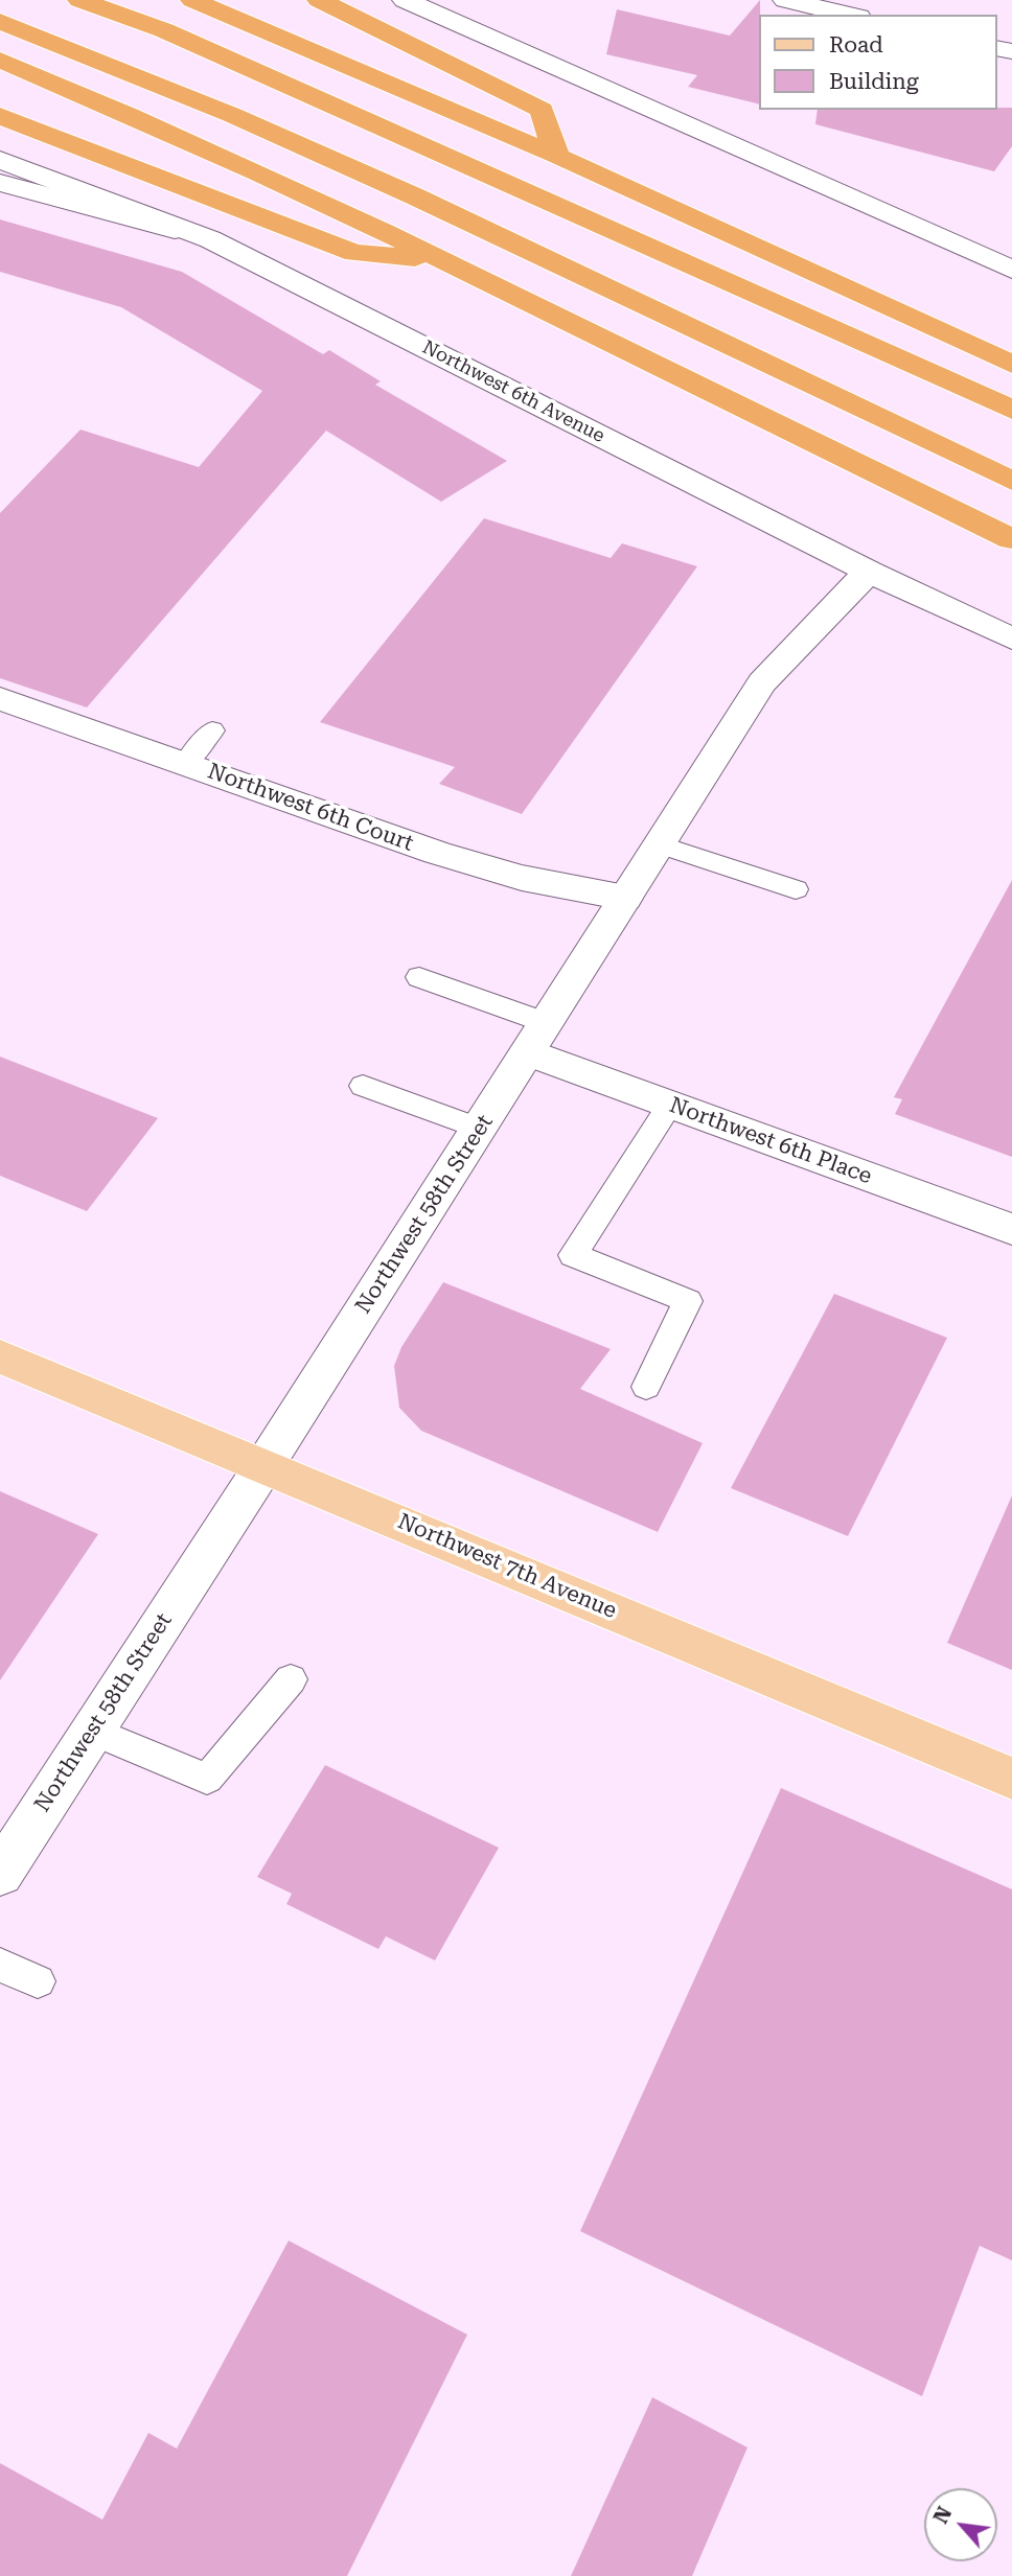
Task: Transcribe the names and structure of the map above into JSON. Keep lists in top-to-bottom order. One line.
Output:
{"streets":{"main road":["Northwest 7th Avenue"],"street":["Northwest 6th Avenue","Northwest 6th Court","Northwest 6th Place","Northwest 58th Street"]},"crossings":[["Northwest 6th Avenue","Northwest 58th Street"],["Northwest 6th Court","Northwest 58th Street"],["Northwest 6th Place","Northwest 58th Street"],["Northwest 58th Street","Northwest 7th Avenue"]],"legend":["Road","Building"],"north":"top left"}
